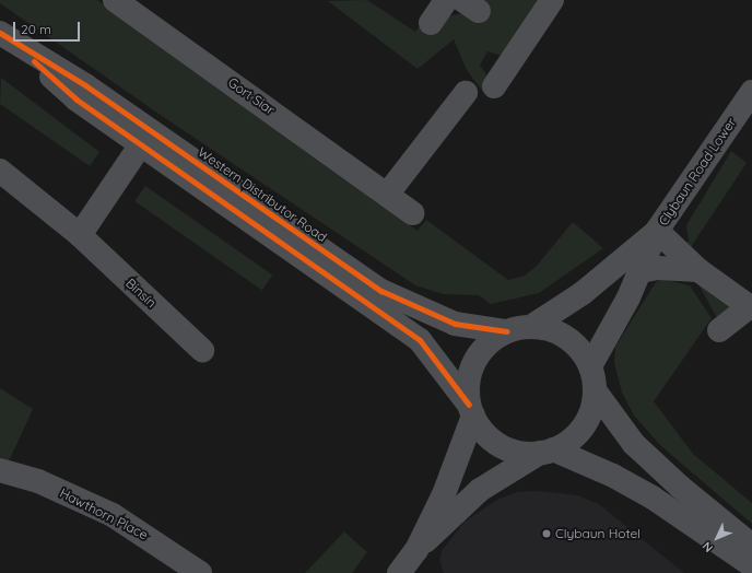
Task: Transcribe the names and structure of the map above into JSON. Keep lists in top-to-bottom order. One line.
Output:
{"streets":{"street":["Gort Siar","Clybaun Road Lower","Western Distributor Road","Binsín","Hawthorn Place"]},"crossings":[["Clybaun Road Lower","Western Distributor Road"]],"places":["Clybaun Hotel"],"scale_bar":"20 m","north":"bottom left"}
